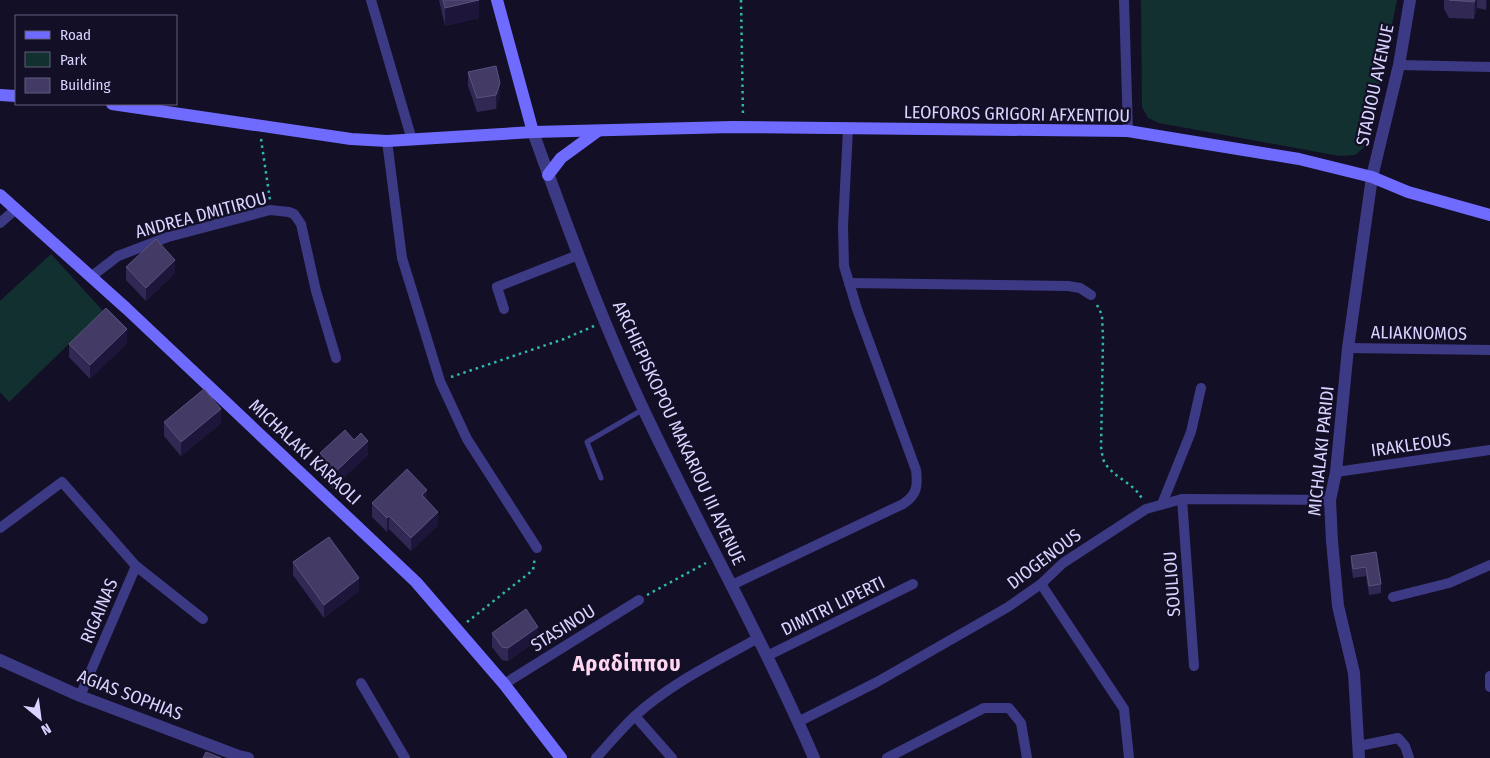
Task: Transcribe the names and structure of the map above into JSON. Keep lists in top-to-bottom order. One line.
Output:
{"streets":{"main road":["LEOFOROS GRIGORI AFXENTIOU","ARCHIEPISKOPOU MAKARIOU III AVENUE","MICHALAKI KARAOLI"],"street":["STADIOU AVENUE","ANDREA DMITIROU","ALIAKNOMOS","IRAKLEOUS","MICHALAKI PARIDI","DIOGENOUS","SOULIOU","DIMITRI LIPERTI","RIGAINAS","STASINOU","AGIAS SOPHIAS"]},"crossings":[["STADIOU AVENUE","LEOFOROS GRIGORI AFXENTIOU"],["STADIOU AVENUE","MICHALAKI PARIDI"],["LEOFOROS GRIGORI AFXENTIOU","ARCHIEPISKOPOU MAKARIOU III AVENUE"],["LEOFOROS GRIGORI AFXENTIOU","MICHALAKI PARIDI"],["ANDREA DMITIROU","MICHALAKI KARAOLI"],["ALIAKNOMOS","MICHALAKI PARIDI"],["ARCHIEPISKOPOU MAKARIOU III AVENUE","DIOGENOUS"],["ARCHIEPISKOPOU MAKARIOU III AVENUE","DIMITRI LIPERTI"],["IRAKLEOUS","MICHALAKI PARIDI"],["MICHALAKI PARIDI","DIOGENOUS"],["MICHALAKI KARAOLI","STASINOU"],["DIOGENOUS","SOULIOU"],["RIGAINAS","AGIAS SOPHIAS"]],"districts":["Αραδίππου"],"legend":["Road","Park","Building"],"north":"bottom right"}
